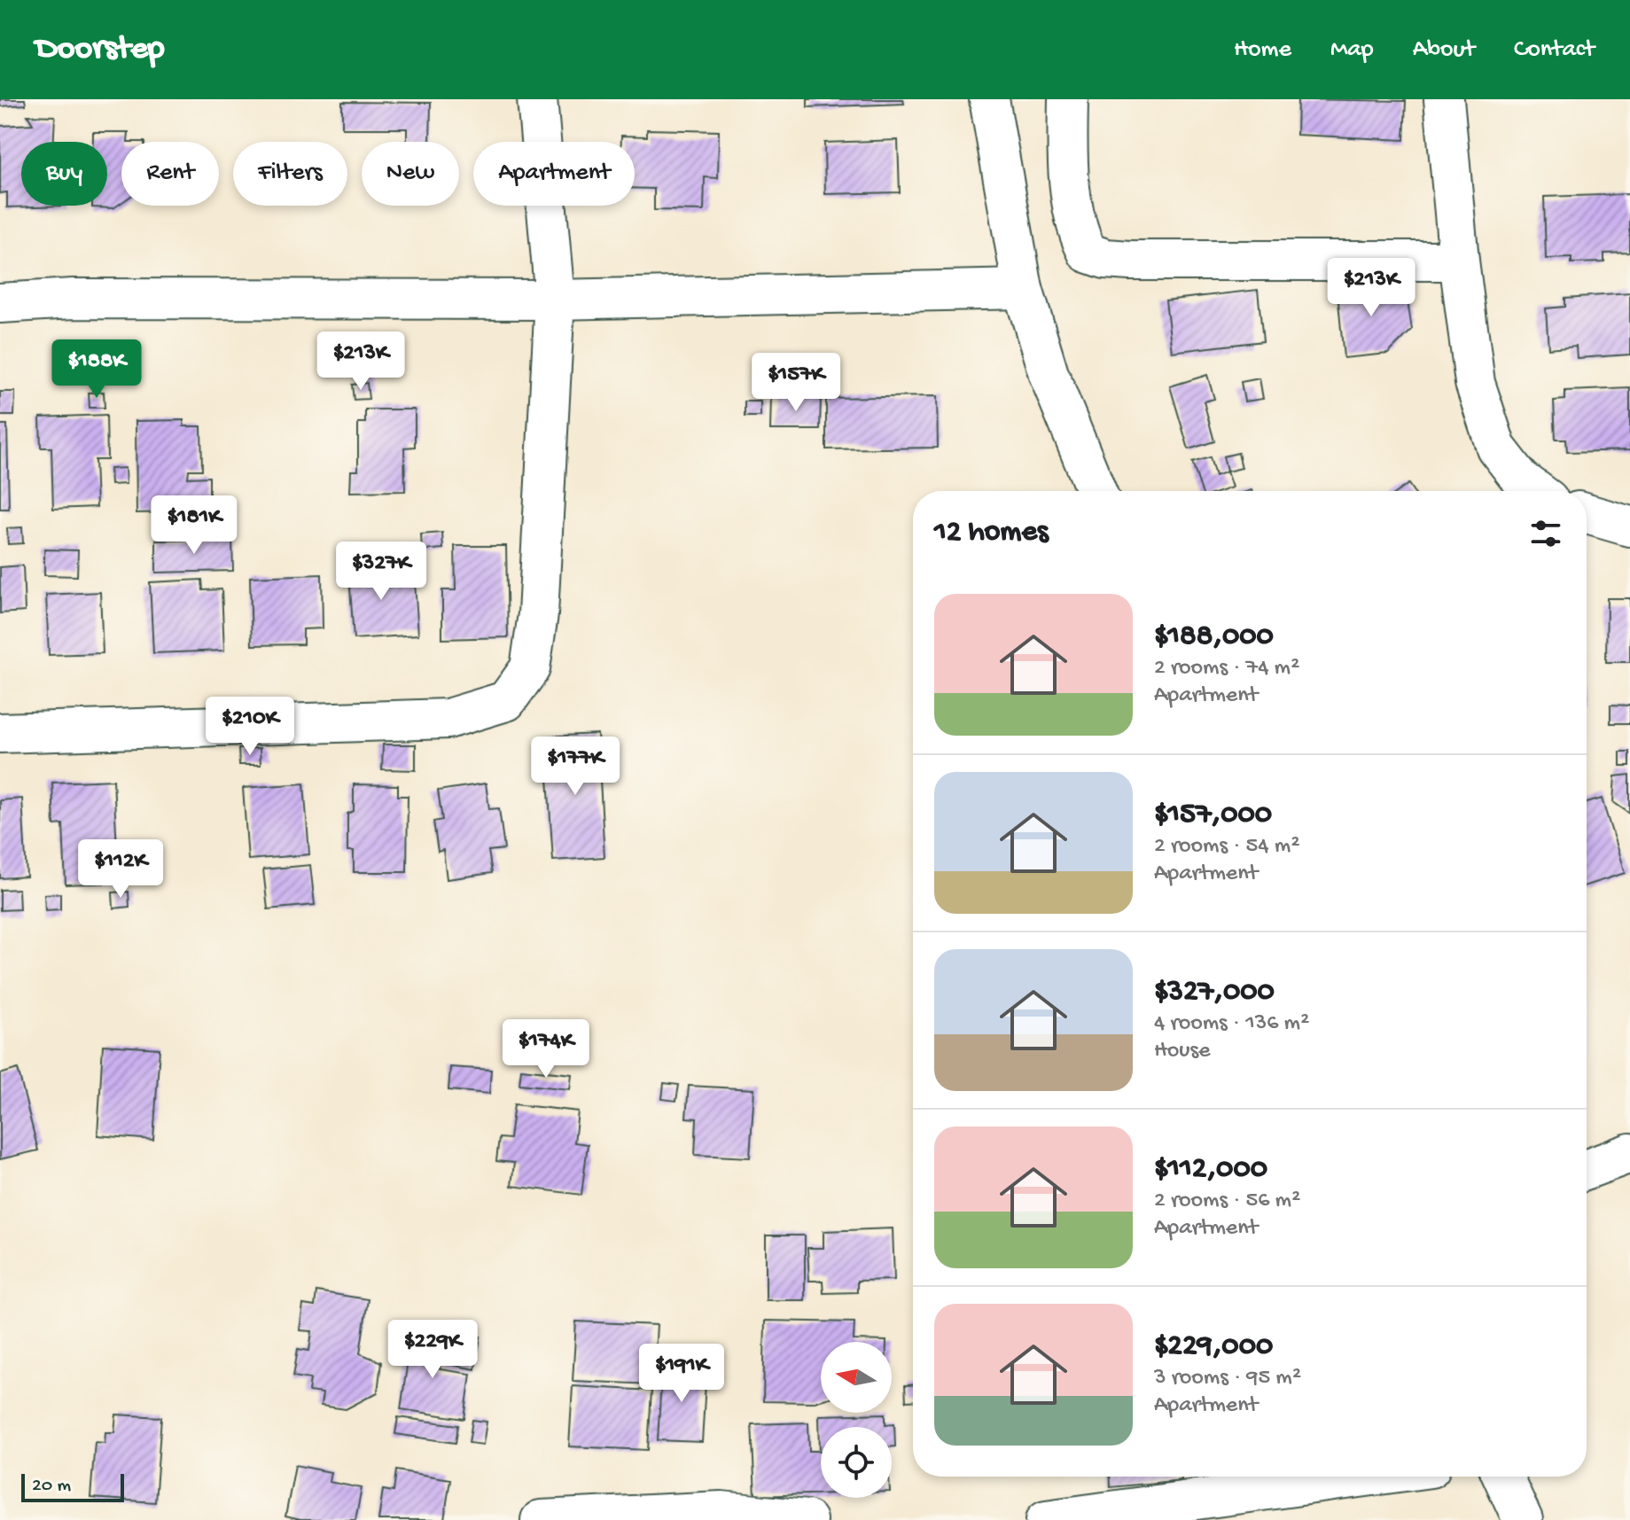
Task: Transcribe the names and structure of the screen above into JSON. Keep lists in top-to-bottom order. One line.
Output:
{"scale_bar":"20 m","north":"left","page":{"header":"Doorstep","nav":["Home","Map","About","Contact"],"chip":["Buy","Rent","Filters","New","Apartment"],"price":["$213K","$213K","$188K","$157K","$181K","$327K","$210K","$177K","$112K","$174K","$229K","$191K"],"heading":"12 homes","list":[{"name":"$188,000","note":"2 rooms · 74 m² · Apartment"},{"name":"$157,000","note":"2 rooms · 54 m² · Apartment"},{"name":"$327,000","note":"4 rooms · 136 m² · House"},{"name":"$112,000","note":"2 rooms · 56 m² · Apartment"},{"name":"$229,000","note":"3 rooms · 95 m² · Apartment"}],"scale":"20 m"}}
